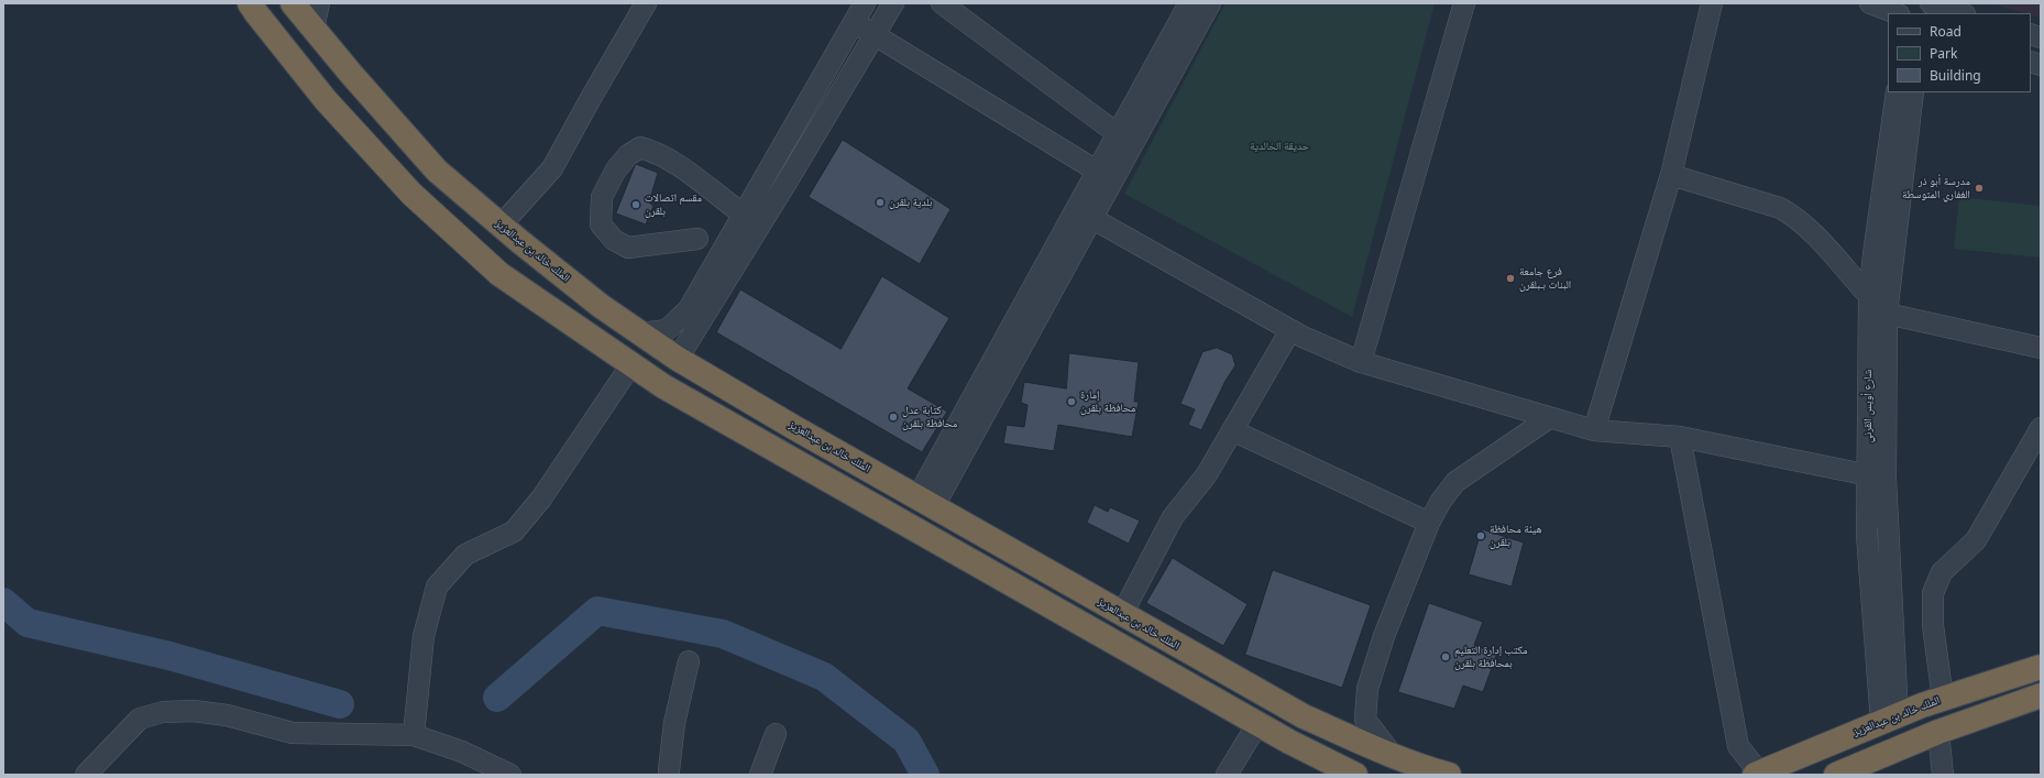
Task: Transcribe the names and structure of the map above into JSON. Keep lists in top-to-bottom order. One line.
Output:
{"streets":{"highway":["الملك خالد بن عبدالعزيز"],"street":["شارع أويس القرني"]},"crossings":[["الملك خالد بن عبدالعزيز","شارع أويس القرني"]],"parks":["حديقة الخالدية"],"places":["مدرسة أبو ذر الغفاري المتوسطة","بلدية بلقرن","مقسم اتصالات بلقرن","فرع جامعة البنات بـبلقرن","إمارة محافظة بلقرن","كتابة عدل محافظة بلقرن","هيئة محافظة بلقرن","مكتب إدارة التعليم بمحافظة بلقرن"],"legend":["Road","Park","Building"]}
